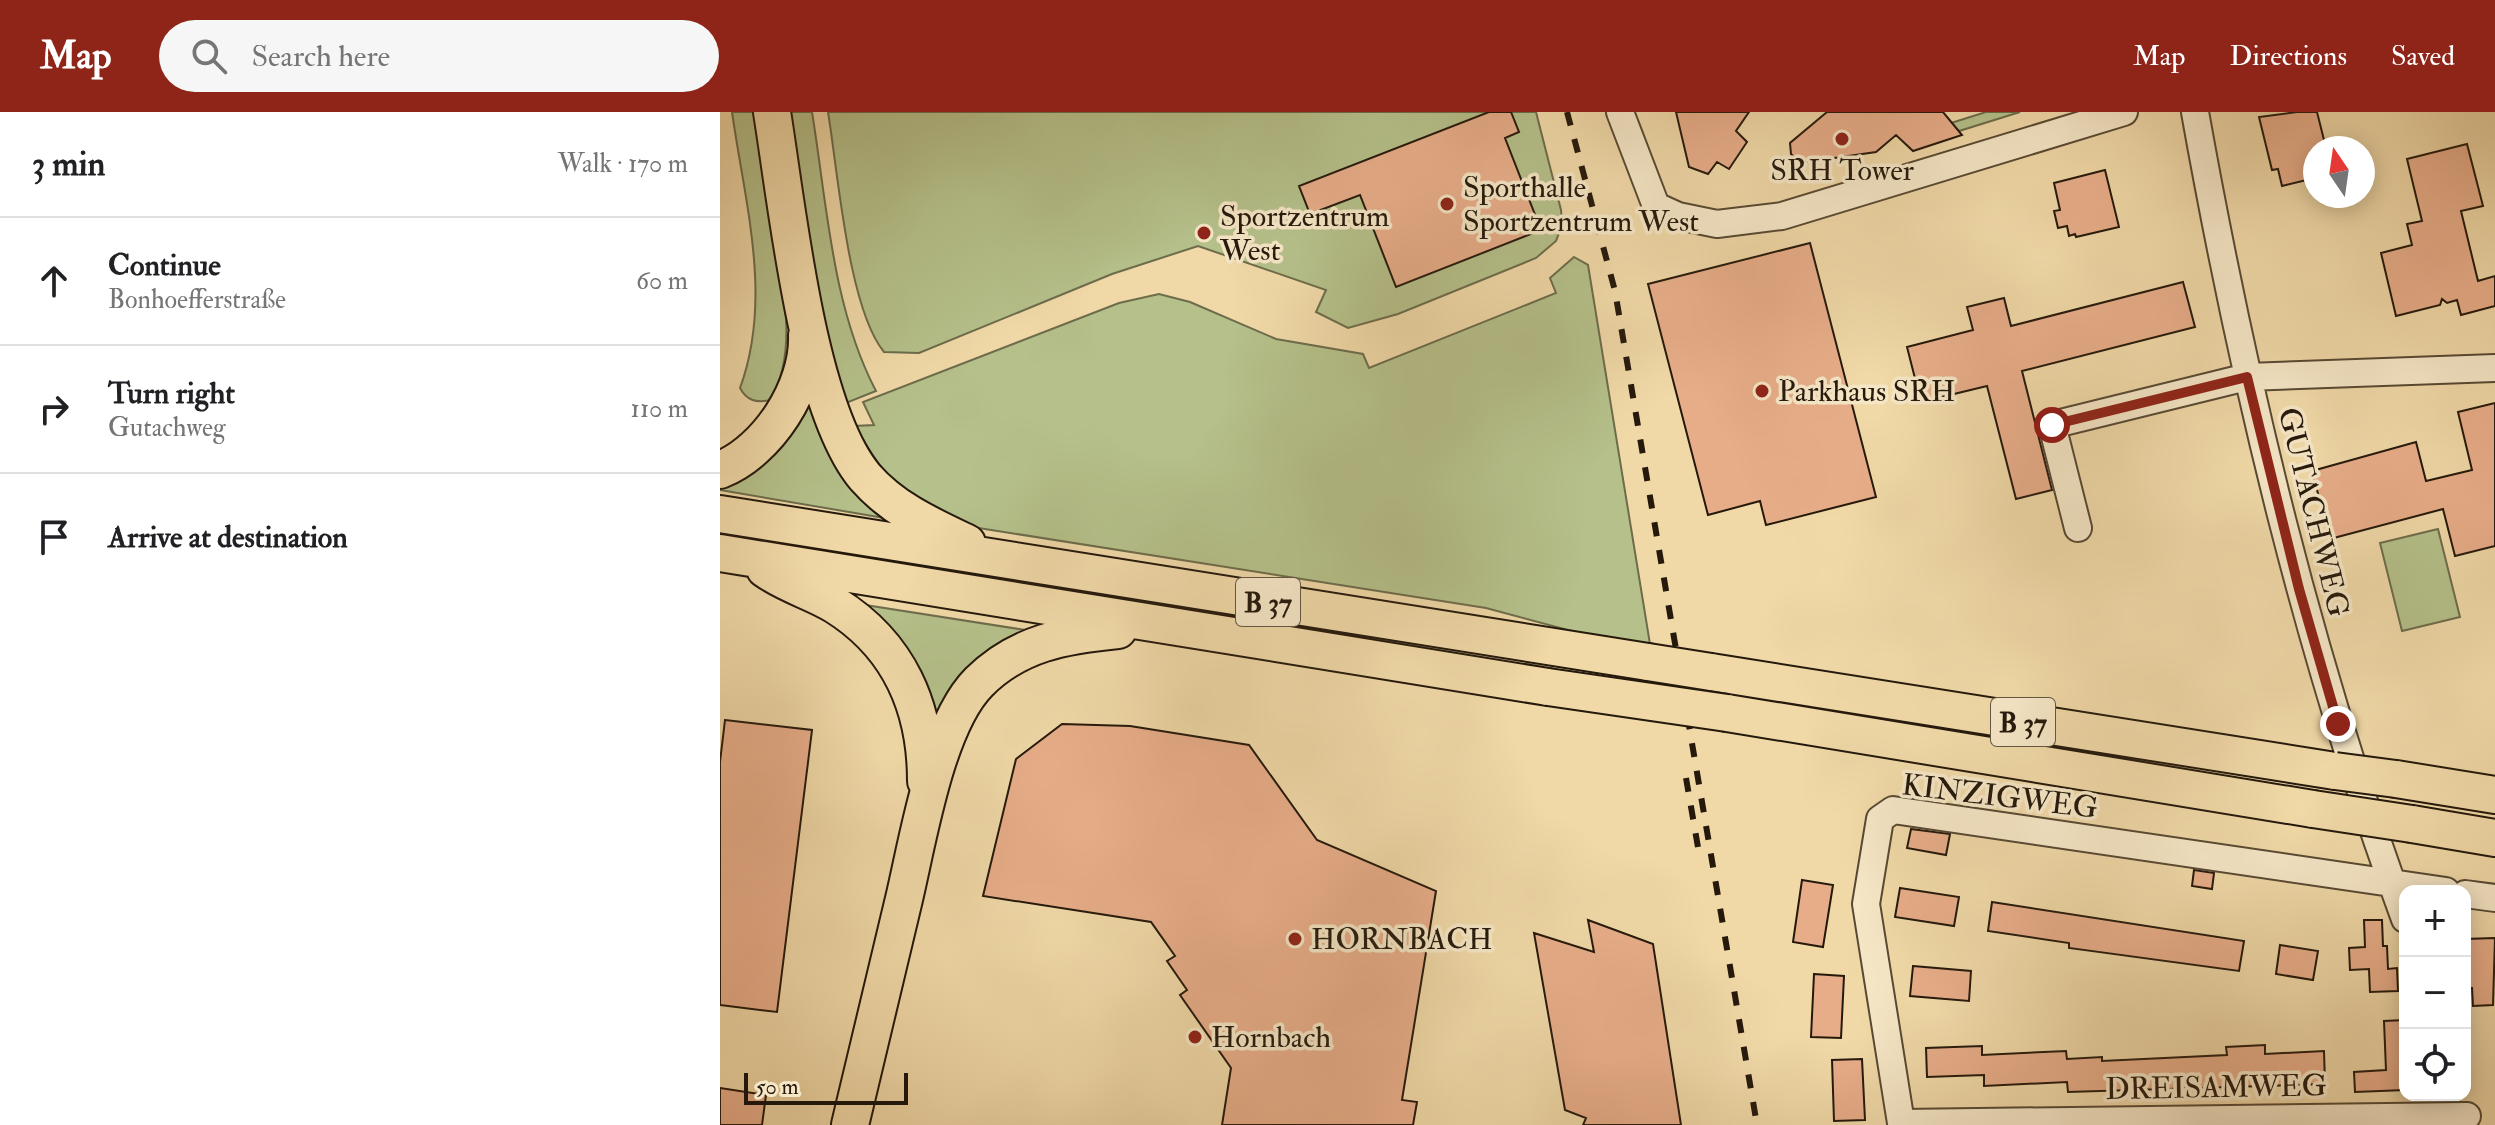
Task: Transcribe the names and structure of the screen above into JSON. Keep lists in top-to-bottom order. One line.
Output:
{"streets":{"highway":["B 37"],"street":["GUTACHWEG","KINZIGWEG","DREISAMWEG"]},"crossings":[["GUTACHWEG","KINZIGWEG"],["KINZIGWEG","DREISAMWEG"]],"places":["SRH Tower","Sporthalle Sportzentrum West","Sportzentrum West","Parkhaus SRH","HORNBACH","Hornbach"],"scale_bar":"50 m","north":"top","page":{"header":"Map","search":"Search here","nav":["Map","Directions","Saved"],"heading":["3 min","Walk · 170 m"],"list":[["Continue","Bonhoefferstraße","60 m"],["Turn right","Gutachweg","110 m"],"Arrive at destination"],"map_buttons":["+","−"],"scale":"50 m"}}
